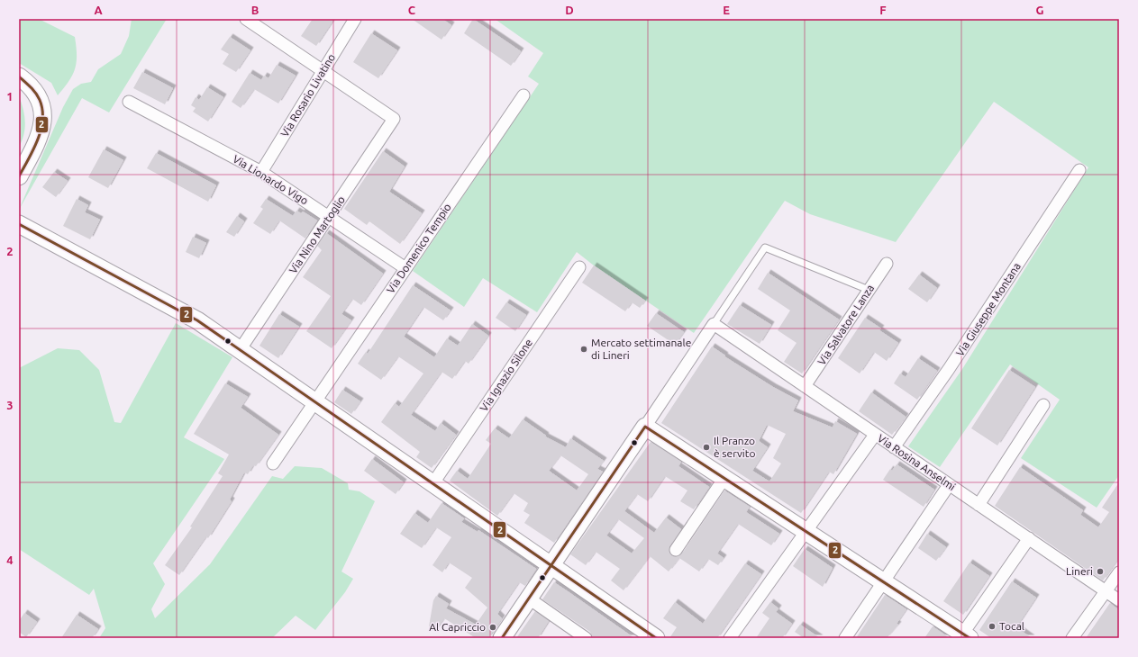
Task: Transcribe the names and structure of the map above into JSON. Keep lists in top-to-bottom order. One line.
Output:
{"streets":{"street":["Via Rosario Livatino","Via Lionardo Vigo","Via Nino Martoglio","Via Domenico Tempio","Via Giuseppe Montana","Via Salvatore Lanza","Via Ignazio Silone","Via Rosina Anselmi"]},"crossings":[["Via Rosario Livatino","Via Lionardo Vigo"],["Via Rosario Livatino","Via Nino Martoglio"],["Via Lionardo Vigo","Via Nino Martoglio"],["Via Lionardo Vigo","Via Domenico Tempio"],["Via Giuseppe Montana","Via Rosina Anselmi"],["Via Salvatore Lanza","Via Rosina Anselmi"]],"places":["Mercato settimanale di Lineri","Il Pranzo è servito","Lineri","Tocal","Al Capriccio"],"lines":["transit line 2"],"grid":{"columns":["A","B","C","D","E","F","G"],"rows":["1","2","3","4"]}}
